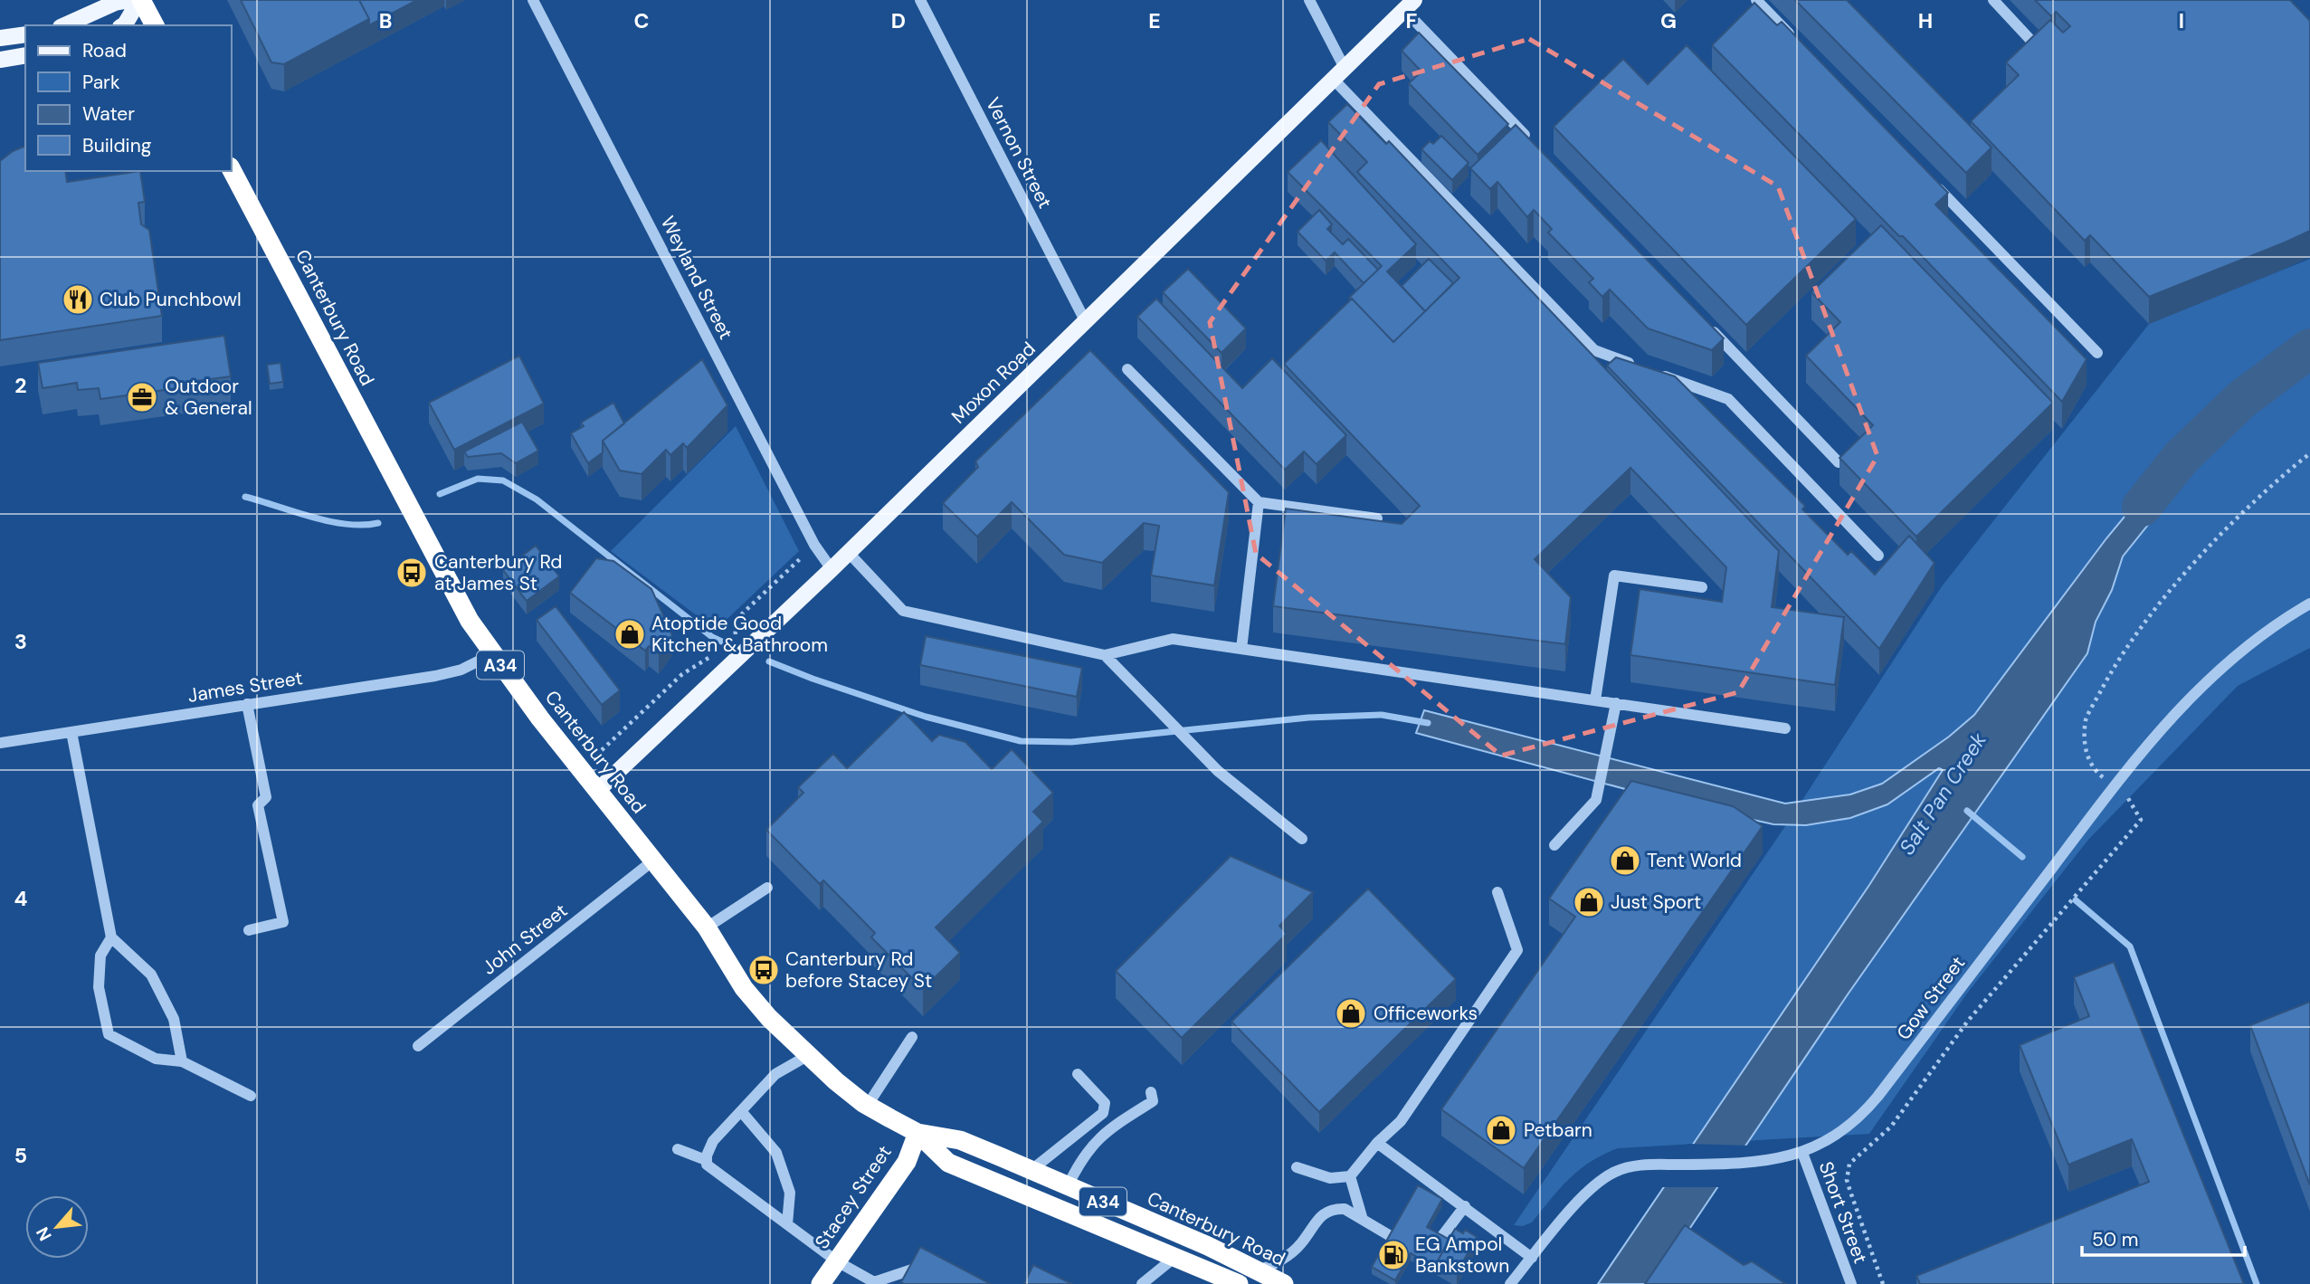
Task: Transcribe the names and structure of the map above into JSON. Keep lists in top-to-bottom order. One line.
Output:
{"streets":{"highway":["Canterbury Road","A34","Stacey Street"],"main road":["Moxon Road"],"street":["Vernon Street","Weyland Street","James Street","John Street","Gow Street","Short Street"]},"crossings":[["Vernon Street","Moxon Road"],["Weyland Street","Moxon Road"],["Canterbury Road","Moxon Road"],["Canterbury Road","James Street"],["Canterbury Road","John Street"],["Canterbury Road","Stacey Street"],["Gow Street","Short Street"]],"water":["Salt Pan Creek"],"places":{"restaurant":["Club Punchbowl"],"office":["Outdoor & General"],"bus stop":["Canterbury Rd at James St","Canterbury Rd before Stacey St"],"shop":["Atoptide Good Kitchen & Bathroom","Tent World","Just Sport","Officeworks","Petbarn"],"fuel station":["EG Ampol Bankstown"]},"legend":["Road","Park","Water","Building"],"scale_bar":"50 m","north":"bottom left","grid":{"columns":["B","C","D","E","F","G","H","I"],"rows":["2","3","4","5"]}}
